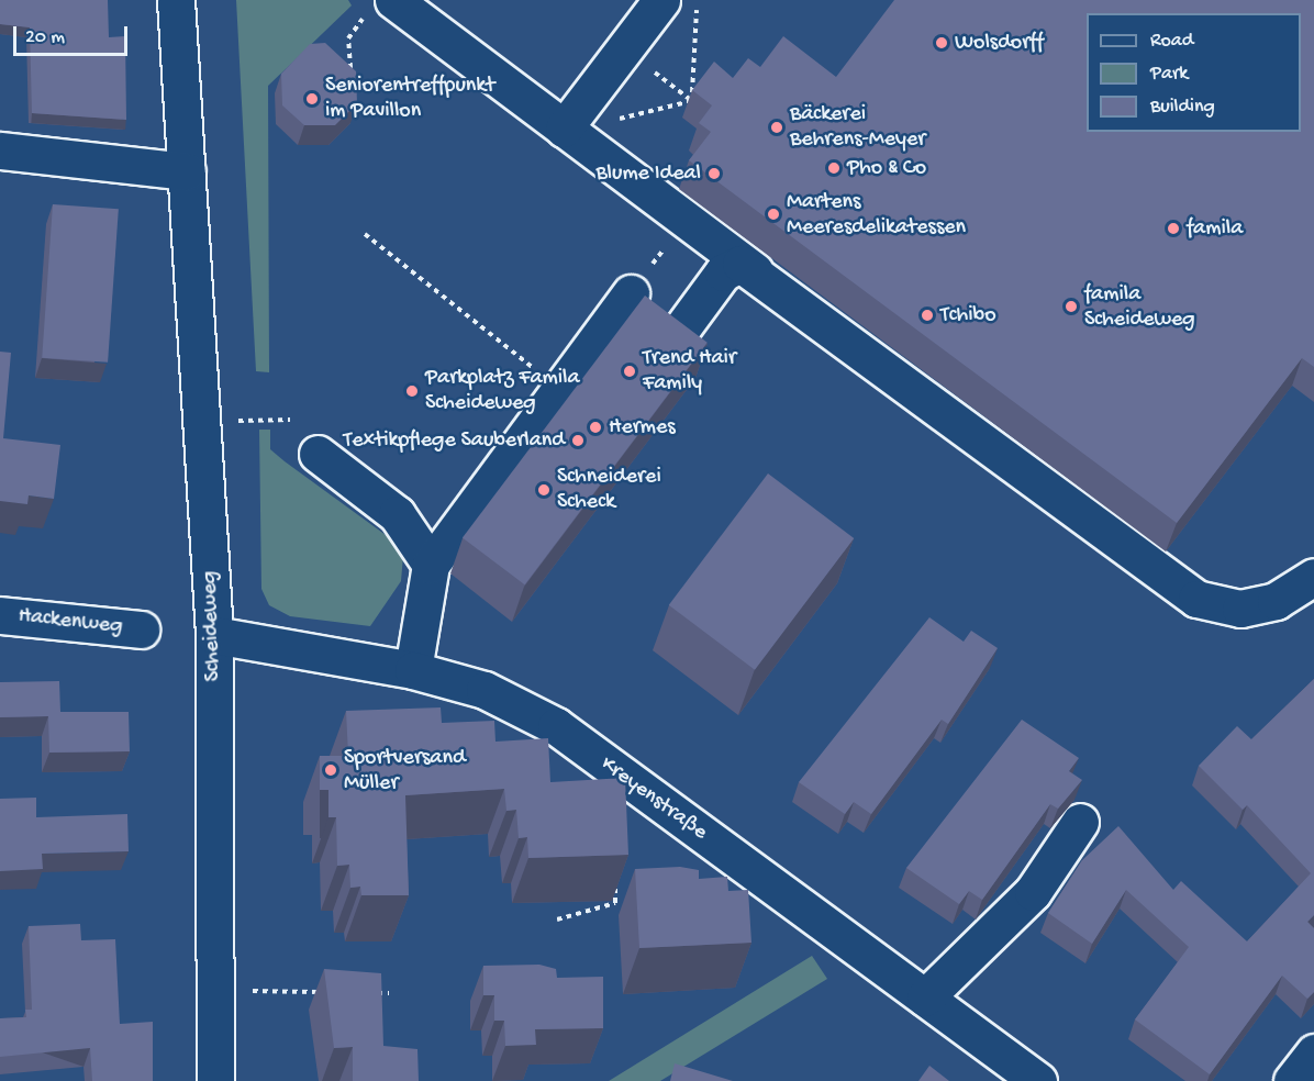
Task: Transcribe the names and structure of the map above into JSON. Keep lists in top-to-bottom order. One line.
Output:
{"streets":{"street":["Hackenweg","Scheideweg","Kreyenstraße"]},"crossings":[["Scheideweg","Kreyenstraße"]],"places":["Wolsdorff","Seniorentreffpunkt im Pavillon","Bäckerei Behrens-Meyer","Pho & Co","Blume Ideal","Martens Meeresdelikatessen","famila","famila Scheideweg","Tchibo","Trend Hair Family","Parkplatz Famila Scheideweg","Hermes","Textikpflege Sauberland","Schneiderei Scheck","Sportversand Müller"],"legend":["Road","Park","Building"],"scale_bar":"20 m"}
